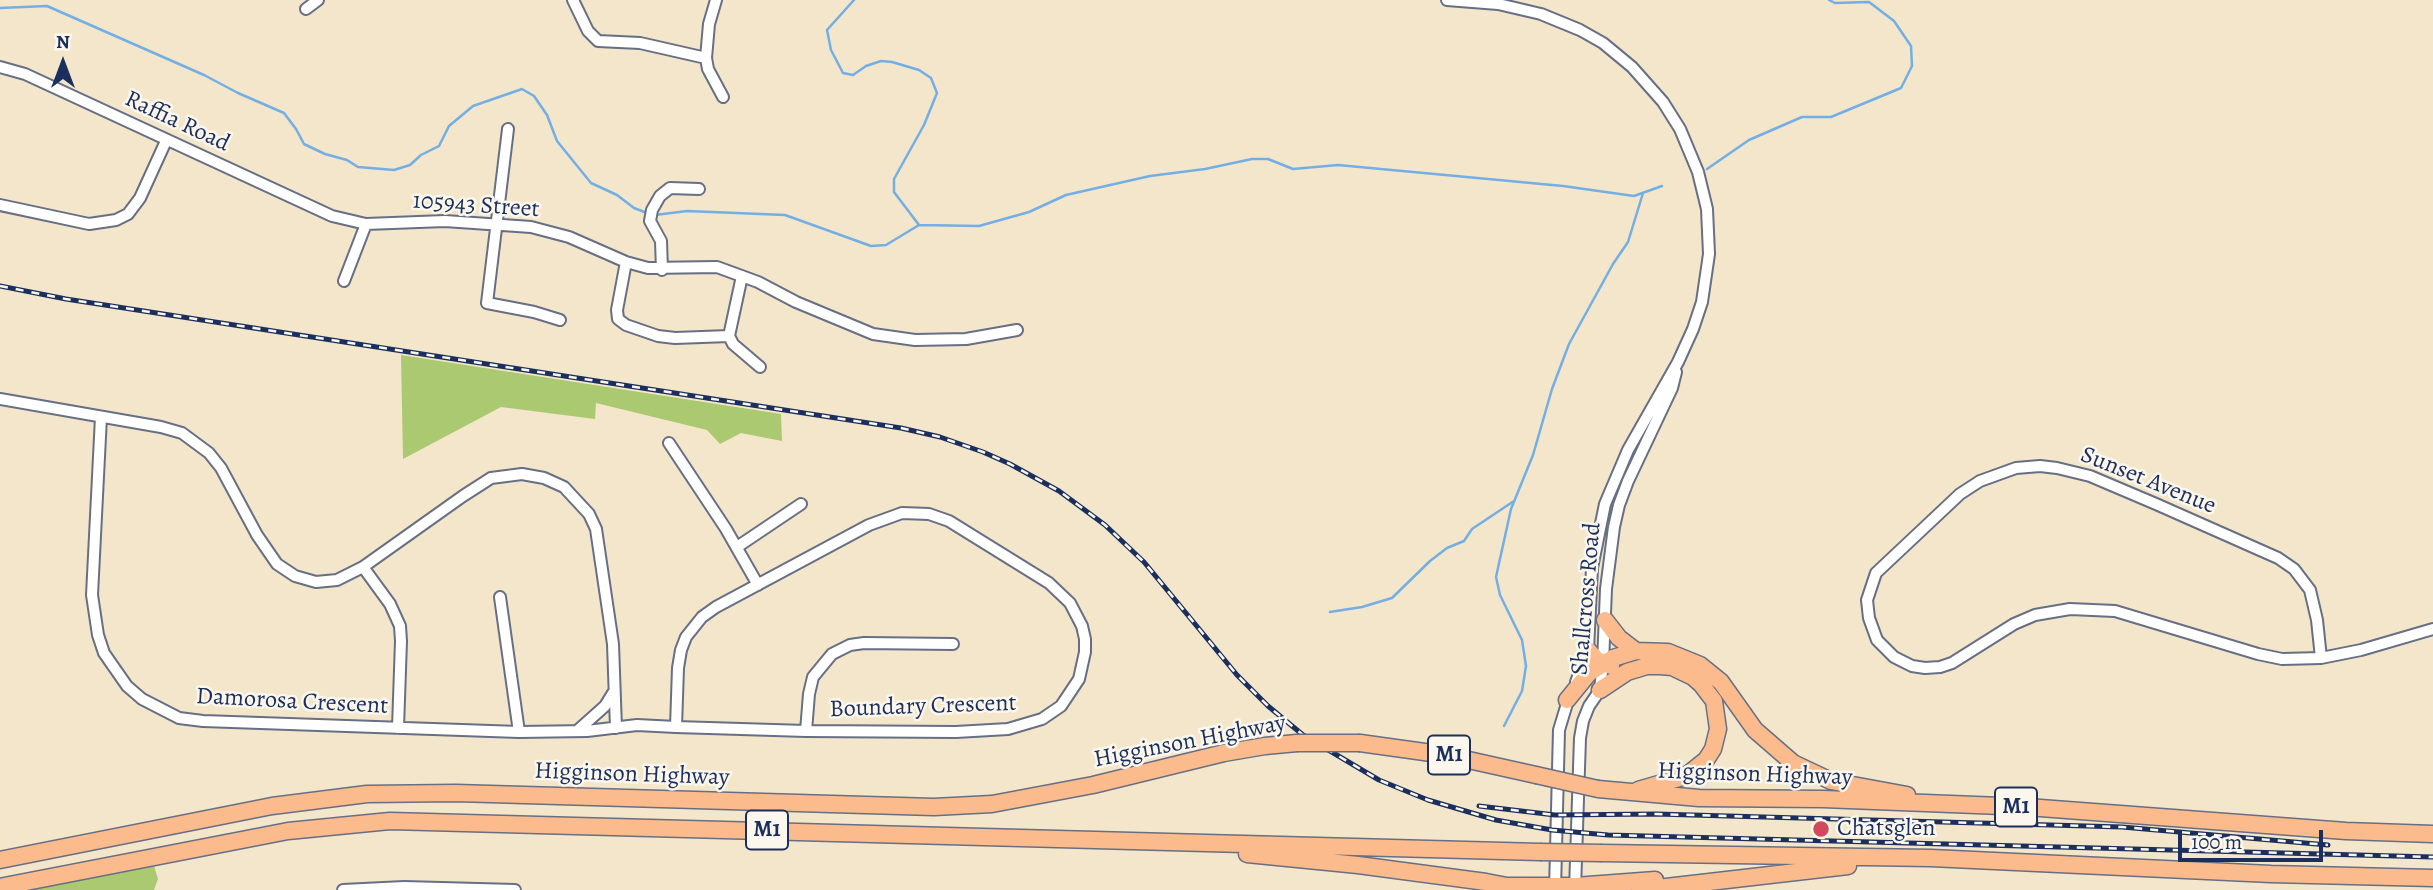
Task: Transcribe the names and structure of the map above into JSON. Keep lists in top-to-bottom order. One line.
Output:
{"streets":{"highway":["Higginson Highway","M1"],"street":["Raffia Road","105943 Street","Sunset Avenue","Shallcross Road","Damorosa Crescent","Boundary Crescent"]},"crossings":[["Raffia Road","105943 Street"],["Damorosa Crescent","Boundary Crescent"]],"places":["Chatsglen"],"scale_bar":"100 m","north":"top"}
